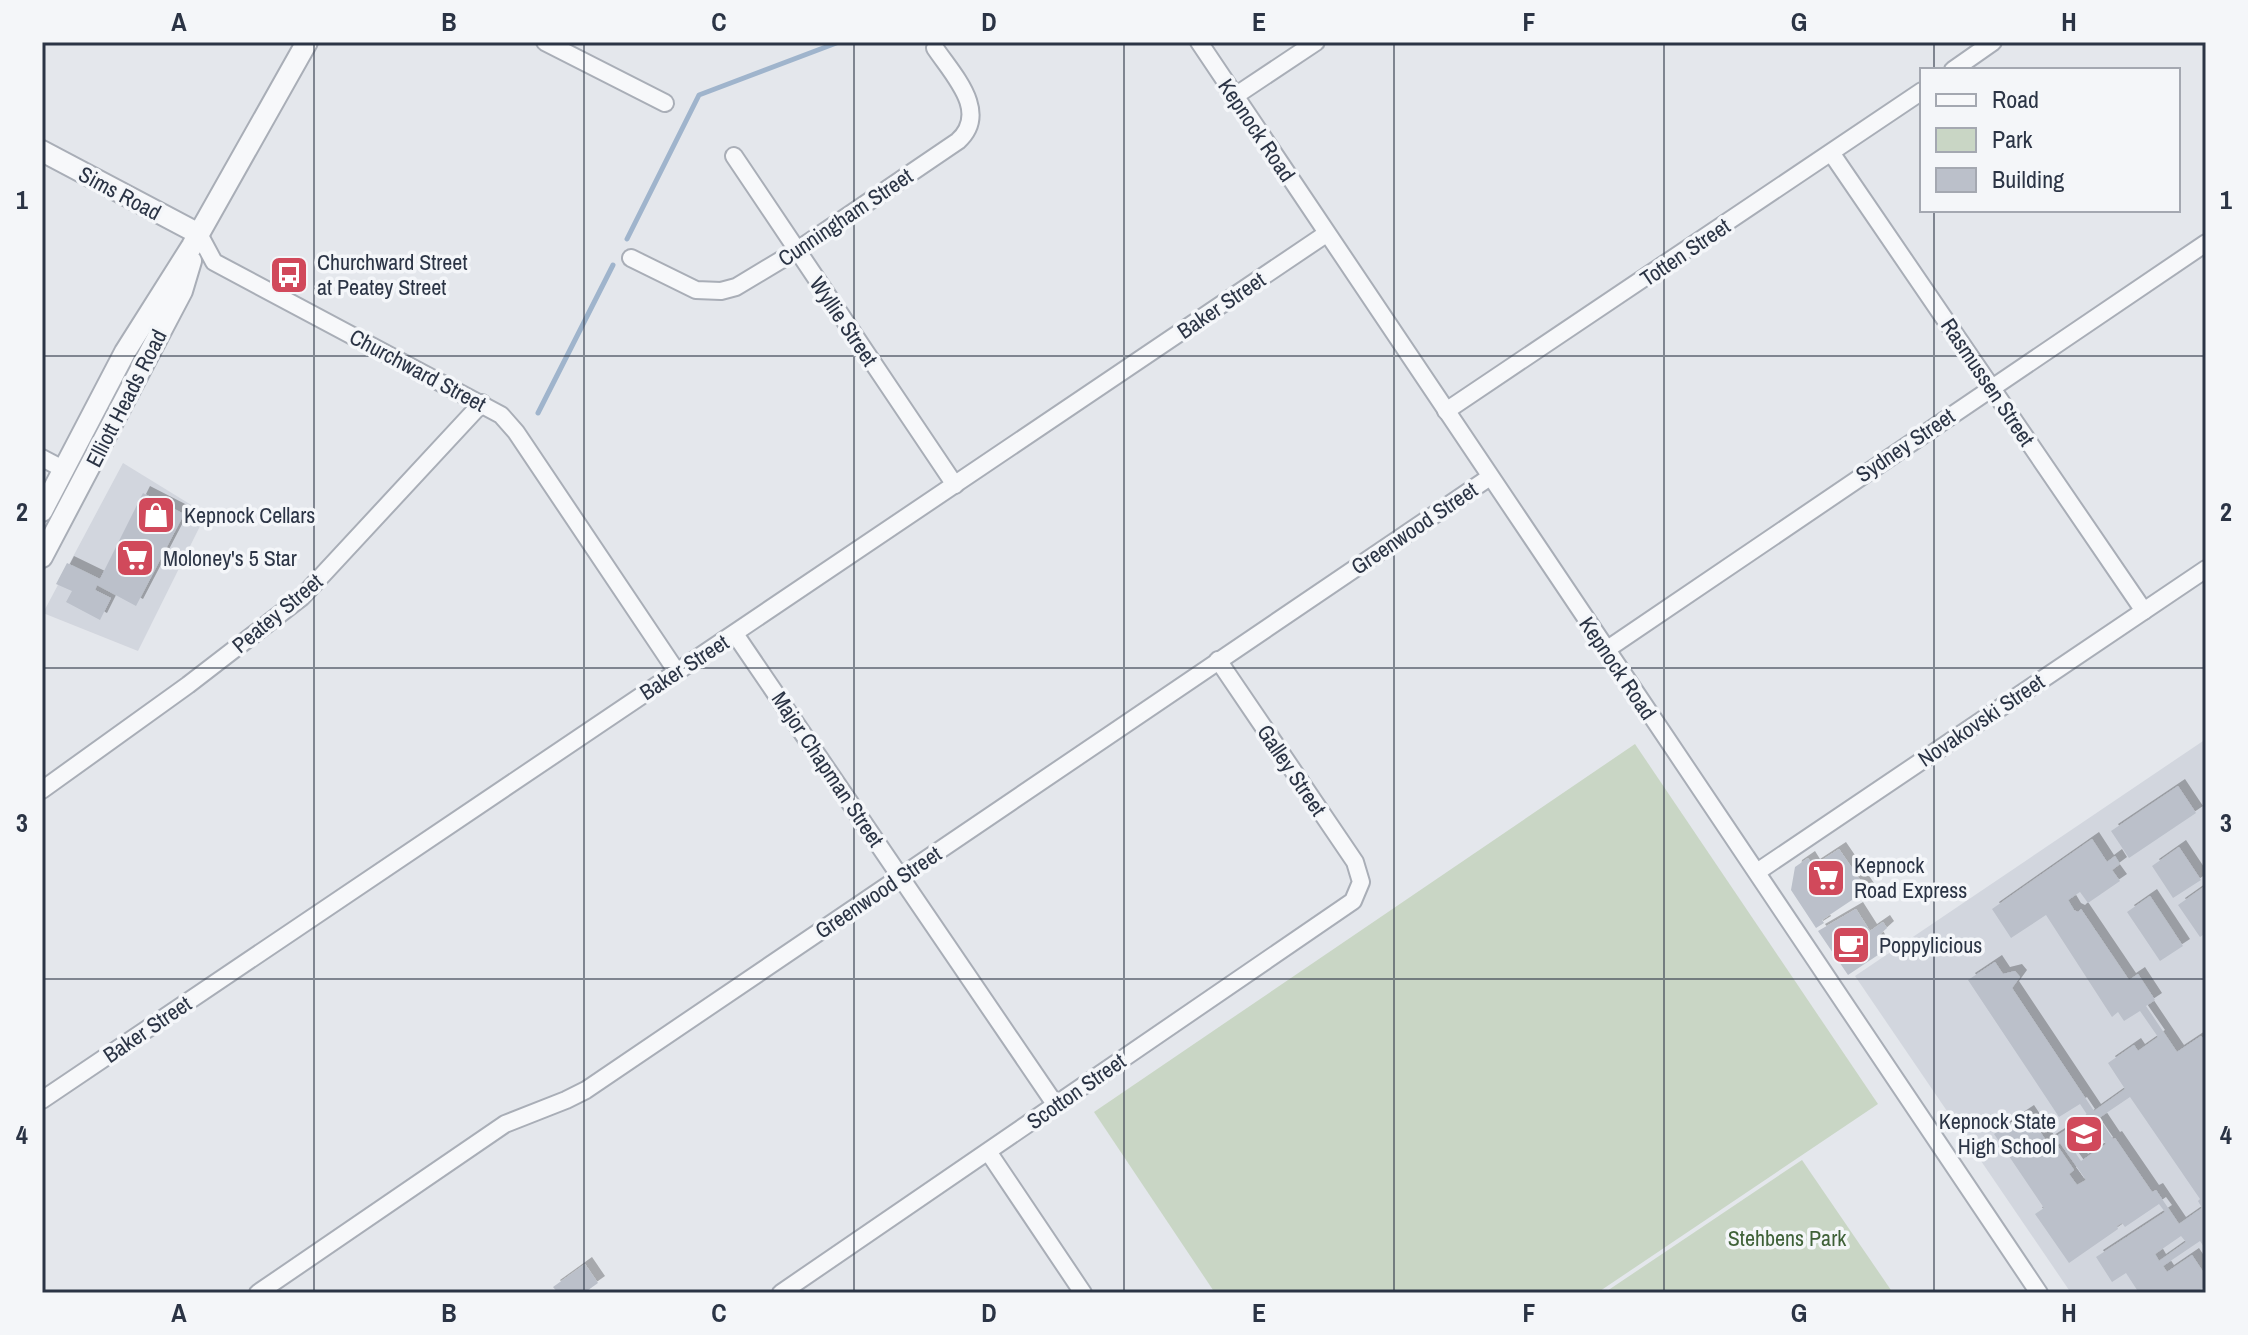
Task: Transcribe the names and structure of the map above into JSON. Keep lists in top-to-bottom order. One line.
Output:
{"streets":{"street":["Kepnock Road","Sims Road","Cunningham Street","Totten Street","Baker Street","Wyllie Street","Churchward Street","Rasmussen Street","Elliott Heads Road","Sydney Street","Greenwood Street","Peatey Street","Novakovski Street","Major Chapman Street","Galley Street","Scotton Street"]},"crossings":[["Kepnock Road","Totten Street"],["Kepnock Road","Baker Street"],["Kepnock Road","Sydney Street"],["Kepnock Road","Greenwood Street"],["Kepnock Road","Novakovski Street"],["Sims Road","Churchward Street"],["Sims Road","Elliott Heads Road"],["Cunningham Street","Wyllie Street"],["Totten Street","Rasmussen Street"],["Baker Street","Wyllie Street"],["Baker Street","Churchward Street"],["Baker Street","Major Chapman Street"],["Churchward Street","Elliott Heads Road"],["Churchward Street","Peatey Street"],["Rasmussen Street","Sydney Street"],["Rasmussen Street","Novakovski Street"],["Greenwood Street","Major Chapman Street"],["Greenwood Street","Galley Street"],["Major Chapman Street","Scotton Street"],["Galley Street","Scotton Street"]],"parks":["Stehbens Park"],"places":{"bus stop":["Churchward Street at Peatey Street"],"shop":["Kepnock Cellars"],"supermarket":["Moloney's 5 Star","Kepnock Road Express"],"cafe":["Poppylicious"],"school or university":["Kepnock State High School"]},"legend":["Road","Park","Building"],"grid":{"columns":["A","B","C","D","E","F","G","H"],"rows":["1","2","3","4"]}}
